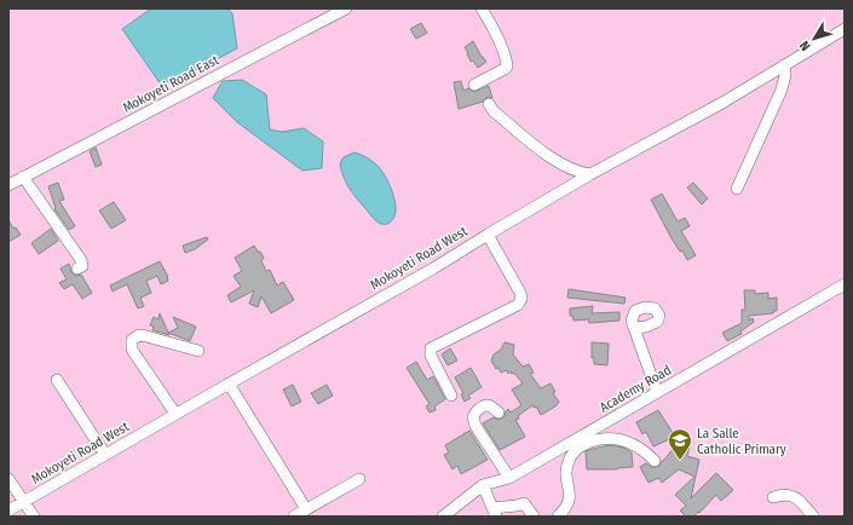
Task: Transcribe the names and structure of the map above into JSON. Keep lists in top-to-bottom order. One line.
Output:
{"streets":{"street":["Mokoyeti Road East","Mokoyeti Road West","Academy Road"]},"places":{"school or university":["La Salle Catholic Primary"]},"north":"bottom left"}
